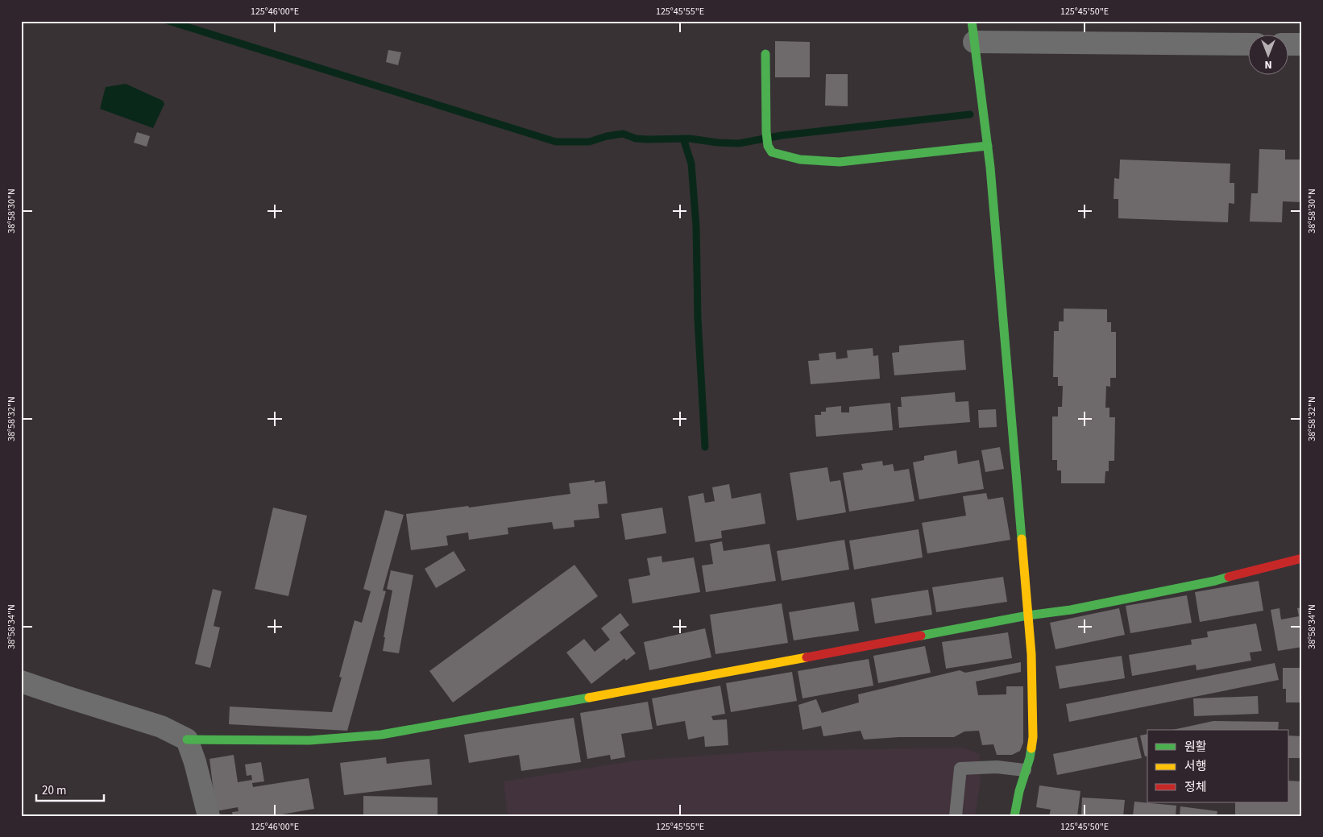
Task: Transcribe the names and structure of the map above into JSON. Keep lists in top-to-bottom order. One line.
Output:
{"legend":["원활","서행","정체"],"scale_bar":"20 m","north":"bottom","coordinates":["125°46'00\"E","125°45'55\"E","125°45'50\"E","38°58'30\"N","38°58'32\"N","38°58'34\"N"]}
